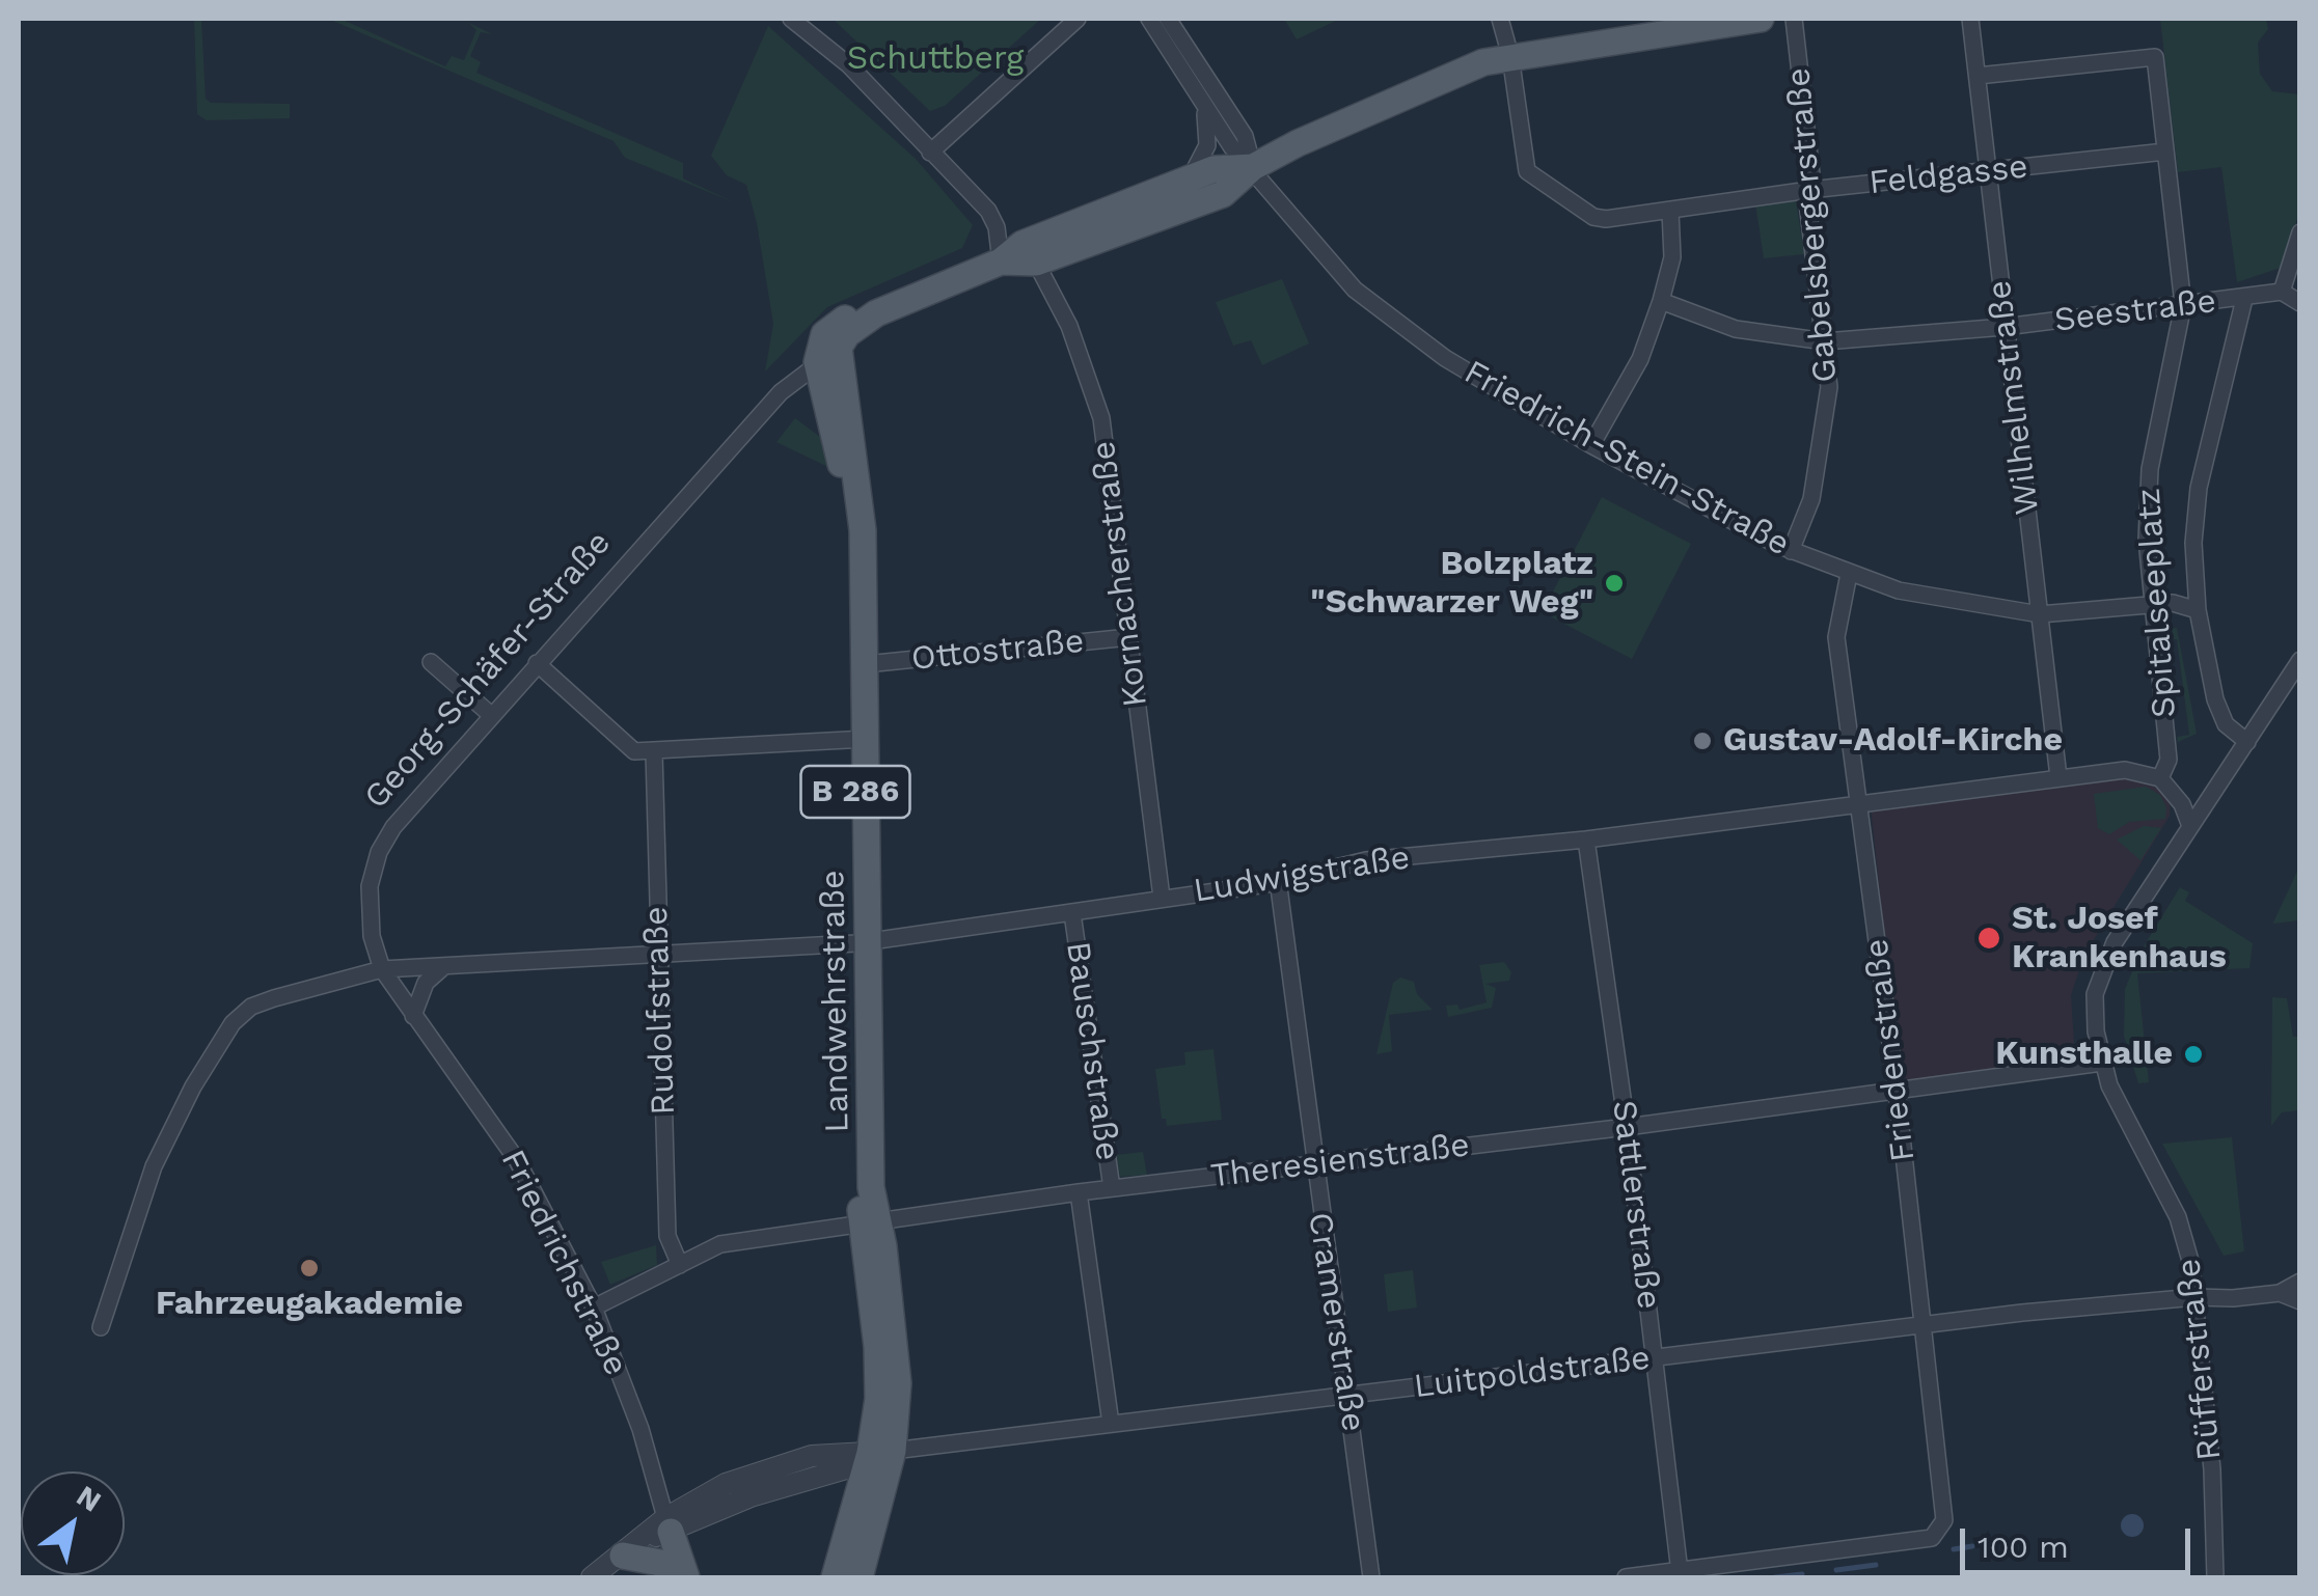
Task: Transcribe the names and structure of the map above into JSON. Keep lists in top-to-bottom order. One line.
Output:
{"streets":{"main road":["Georg-Schäfer-Straße","B 286","Landwehrstraße"],"street":["Feldgasse","Gabelsbergerstraße","Seestraße","Wilhelmstraße","Friedrich-Stein-Straße","Kornacherstraße","Spitalseeplatz","Ottostraße","Ludwigstraße","Rudolfstraße","Friedenstraße","Bauschstraße","Theresienstraße","Sattlerstraße","Friedrichstraße","Cramerstraße","Rüfferstraße","Luitpoldstraße"]},"crossings":[["Feldgasse","Gabelsbergerstraße"],["Feldgasse","Wilhelmstraße"],["Feldgasse","Spitalseeplatz"],["Gabelsbergerstraße","Seestraße"],["Gabelsbergerstraße","Friedrich-Stein-Straße"],["Seestraße","Wilhelmstraße"],["Seestraße","Spitalseeplatz"],["Wilhelmstraße","Friedrich-Stein-Straße"],["Wilhelmstraße","Spitalseeplatz"],["Wilhelmstraße","Ludwigstraße"],["Friedrich-Stein-Straße","Spitalseeplatz"],["Friedrich-Stein-Straße","Georg-Schäfer-Straße"],["Friedrich-Stein-Straße","Friedenstraße"],["Kornacherstraße","Ottostraße"],["Kornacherstraße","Georg-Schäfer-Straße"],["Kornacherstraße","Ludwigstraße"],["Spitalseeplatz","Ludwigstraße"],["Spitalseeplatz","Rüfferstraße"],["Ottostraße","Landwehrstraße"],["Georg-Schäfer-Straße","Ludwigstraße"],["Georg-Schäfer-Straße","Landwehrstraße"],["Georg-Schäfer-Straße","Friedrichstraße"],["Ludwigstraße","Landwehrstraße"],["Ludwigstraße","Rudolfstraße"],["Ludwigstraße","Friedenstraße"],["Ludwigstraße","Bauschstraße"],["Ludwigstraße","Sattlerstraße"],["Ludwigstraße","Friedrichstraße"],["Ludwigstraße","Cramerstraße"],["Landwehrstraße","Theresienstraße"],["Landwehrstraße","Luitpoldstraße"],["Rudolfstraße","Theresienstraße"],["Friedenstraße","Theresienstraße"],["Friedenstraße","Sattlerstraße"],["Friedenstraße","Luitpoldstraße"],["Bauschstraße","Theresienstraße"],["Bauschstraße","Luitpoldstraße"],["Theresienstraße","Sattlerstraße"],["Theresienstraße","Friedrichstraße"],["Theresienstraße","Cramerstraße"],["Theresienstraße","Rüfferstraße"],["Sattlerstraße","Luitpoldstraße"],["Friedrichstraße","Luitpoldstraße"],["Cramerstraße","Luitpoldstraße"],["Rüfferstraße","Luitpoldstraße"]],"parks":["Schuttberg"],"places":["Bolzplatz \"Schwarzer Weg\"","Gustav-Adolf-Kirche","St. Josef Krankenhaus","Kunsthalle","Fahrzeugakademie"],"scale_bar":"100 m","north":"top right"}
